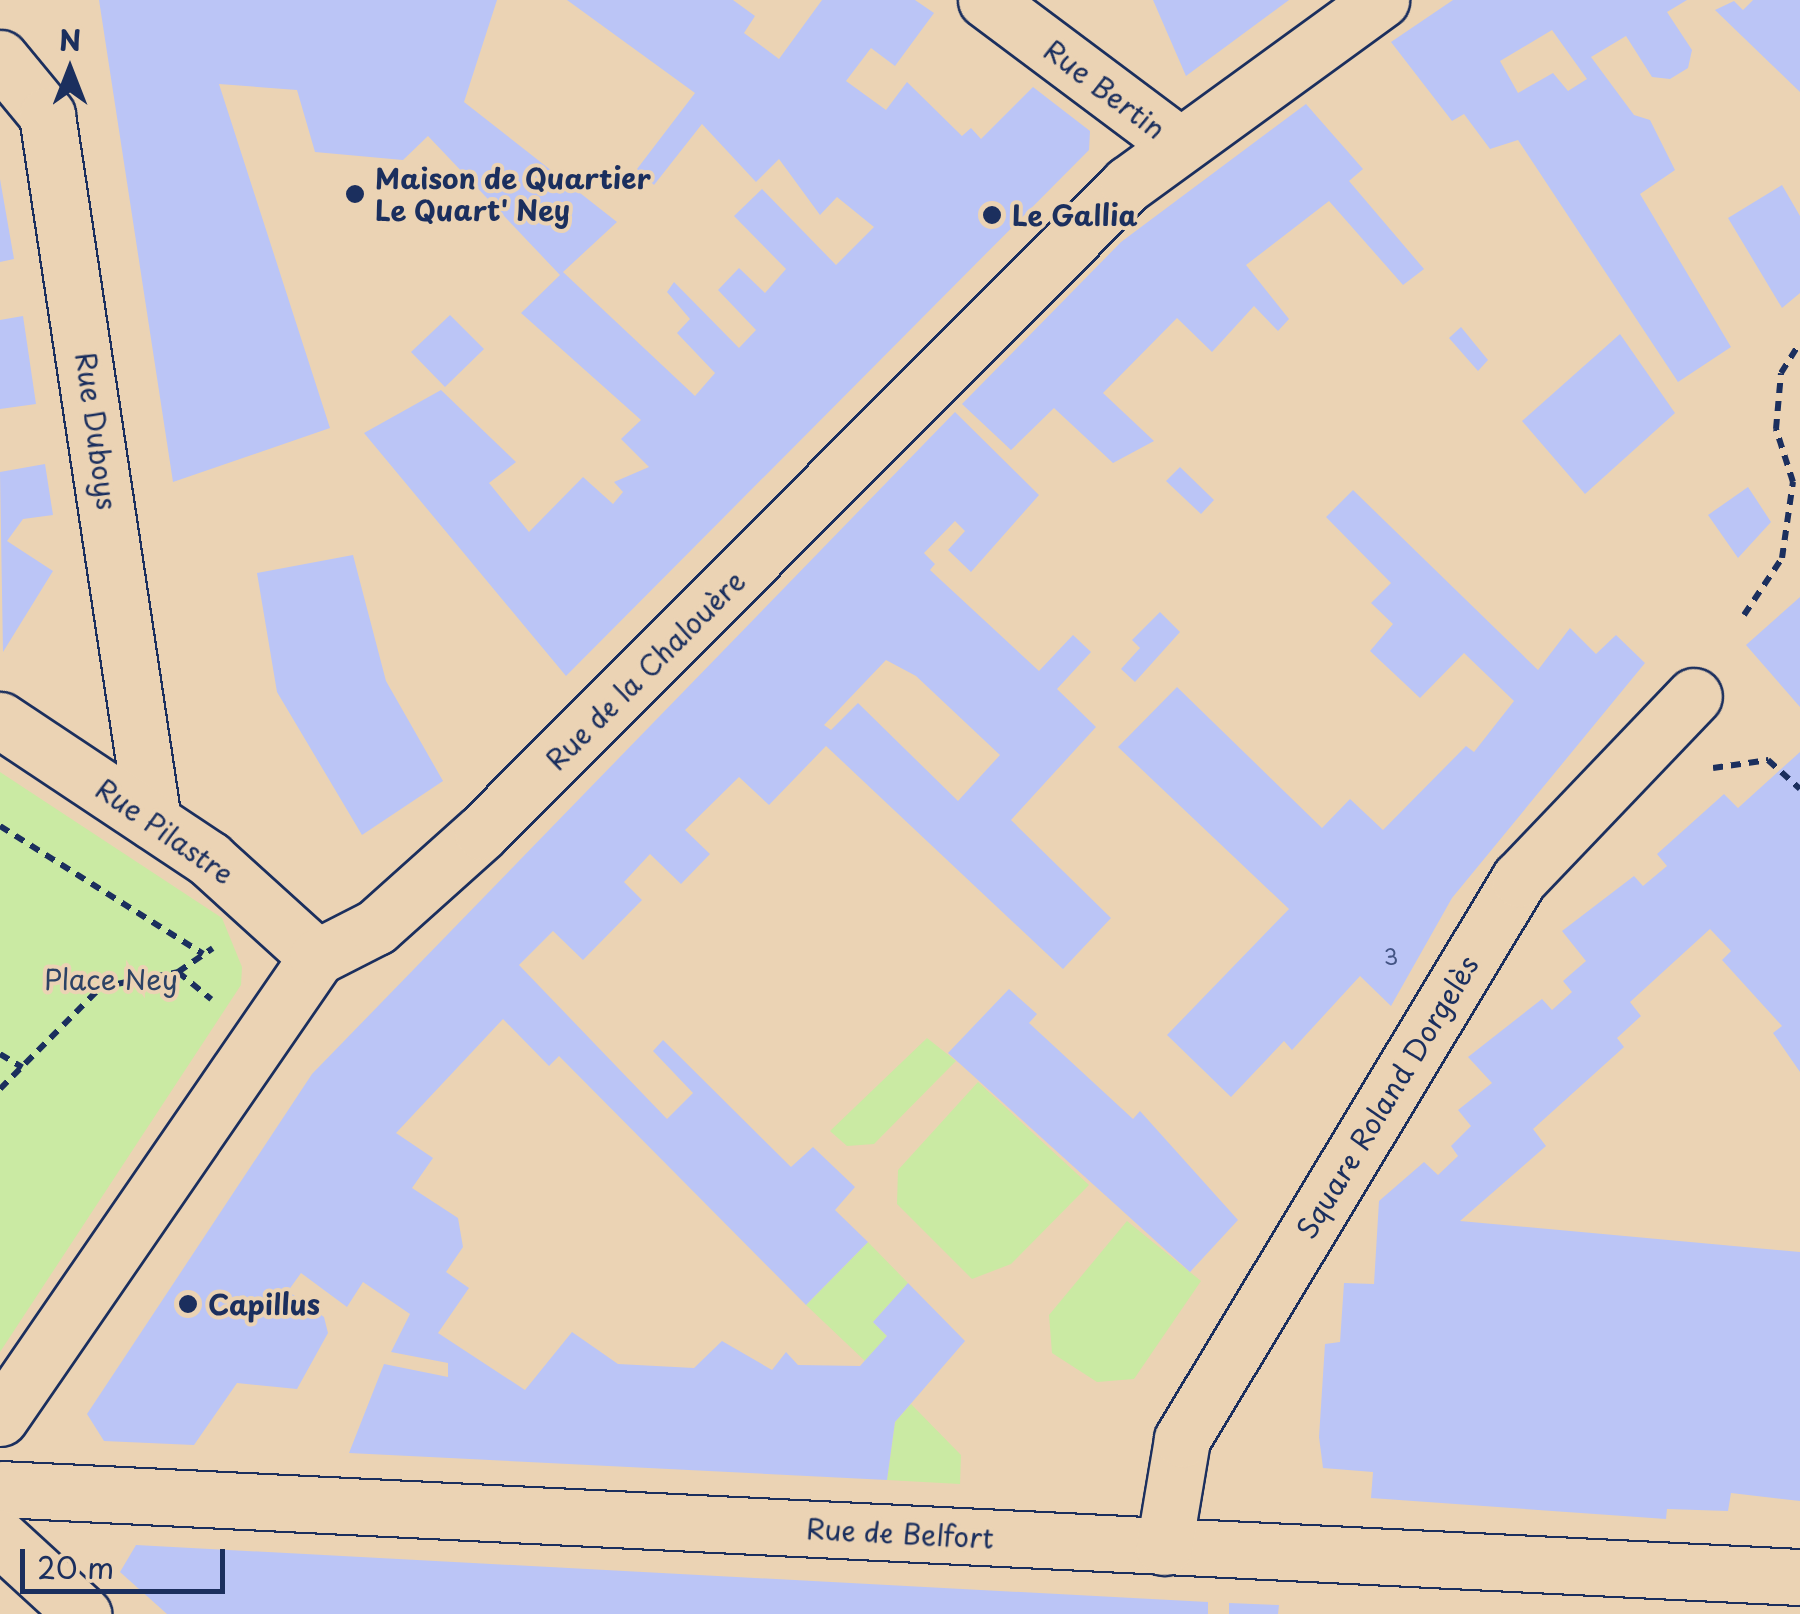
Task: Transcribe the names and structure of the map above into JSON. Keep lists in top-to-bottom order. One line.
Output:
{"streets":{"street":["Rue Bertin","Rue Duboys","Rue de la Chalouère","Rue Pilastre","Square Roland Dorgelès","Rue de Belfort"]},"crossings":[["Rue Bertin","Rue de la Chalouère"],["Rue Duboys","Rue Pilastre"],["Rue de la Chalouère","Rue Pilastre"],["Square Roland Dorgelès","Rue de Belfort"]],"parks":["Place Ney"],"places":["Maison de Quartier Le Quart' Ney","Le Gallia","Capillus"],"house_numbers":["3"],"scale_bar":"20 m","north":"top"}
